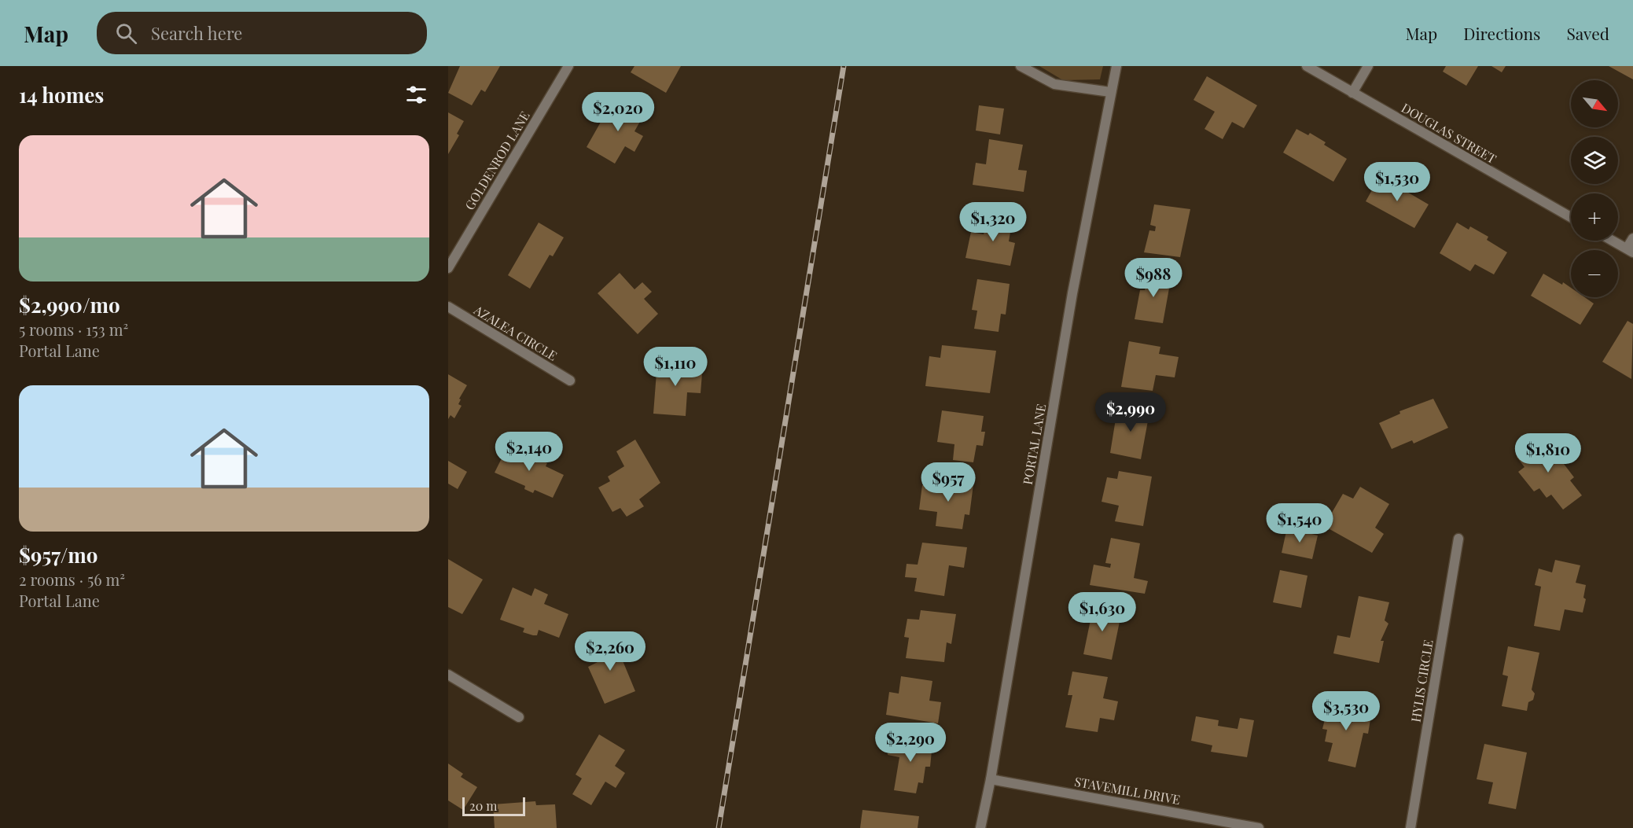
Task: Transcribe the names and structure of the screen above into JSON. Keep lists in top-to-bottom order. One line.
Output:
{"streets":{"street":["DOUGLAS STREET","GOLDENROD LANE","AZALEA CIRCLE","PORTAL LANE","HYLIS CIRCLE","STAVEMILL DRIVE"]},"crossings":[["PORTAL LANE","STAVEMILL DRIVE"]],"scale_bar":"20 m","north":"bottom right","page":{"header":"Map","search":"Search here","nav":["Map","Directions","Saved"],"heading":"14 homes","map_buttons":["+","−"],"price":["$2,020","$1,530","$1,320","$988","$1,110","$2,990","$2,140","$1,810","$957","$1,540","$1,630","$2,260","$3,530","$2,290"],"list":[{"name":"$2,990/mo","note":"5 rooms · 153 m² · Portal Lane"},{"name":"$957/mo","note":"2 rooms · 56 m² · Portal Lane"}],"scale":"20 m"}}
